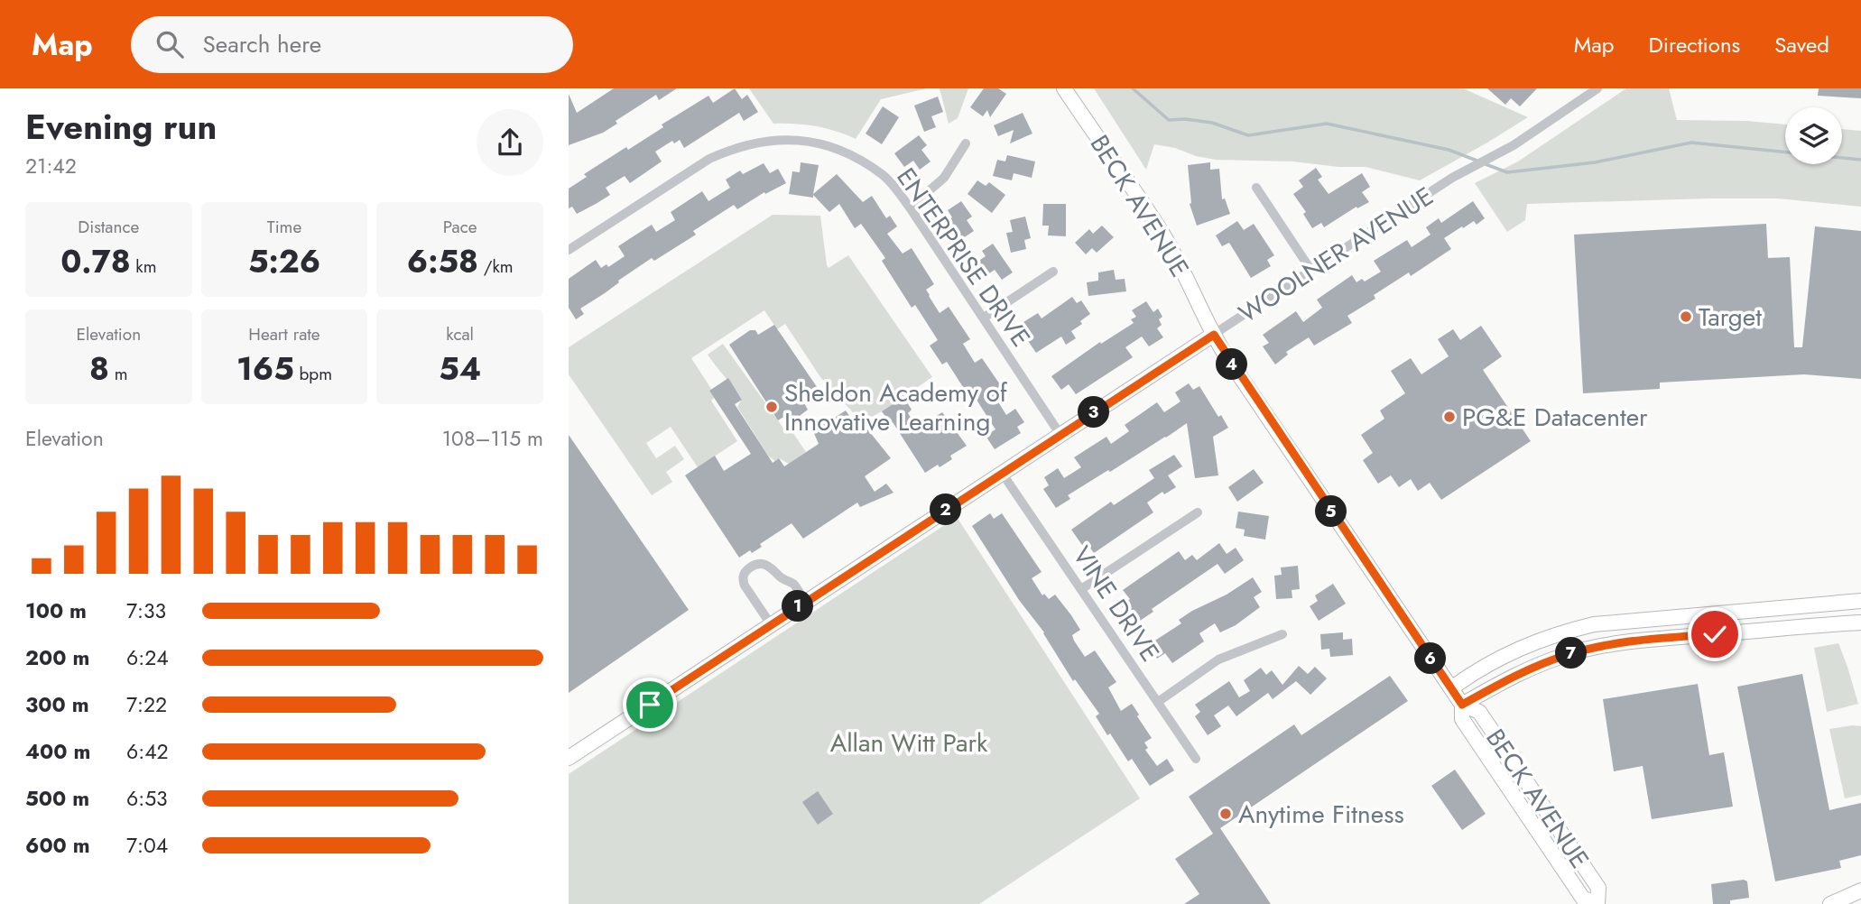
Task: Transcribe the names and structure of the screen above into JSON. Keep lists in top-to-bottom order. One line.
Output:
{"streets":{"street":["BECK AVENUE","WOOLNER AVENUE","ENTERPRISE DRIVE","VINE DRIVE"]},"crossings":[["BECK AVENUE","WOOLNER AVENUE"],["WOOLNER AVENUE","ENTERPRISE DRIVE"],["WOOLNER AVENUE","VINE DRIVE"]],"parks":["Allan Witt Park"],"places":["Target","Sheldon Academy of Innovative Learning","PG&E Datacenter","Anytime Fitness"],"page":{"header":"Map","search":"Search here","nav":["Map","Directions","Saved"],"heading":["Evening run","21:42"],"stats":[["Distance","0.78 km"],["Time","5:26"],["Pace","6:58 /km"],["Elevation","8 m"],["Heart rate","165 bpm"],["kcal","54"]],"pins":["4","3","2","5","1","7","6"],"chart":["Elevation","108–115 m"],"list":[{"name":"100 m","note":"7:33"},{"name":"200 m","note":"6:24"},{"name":"300 m","note":"7:22"},{"name":"400 m","note":"6:42"},{"name":"500 m","note":"6:53"},{"name":"600 m","note":"7:04"}]}}
